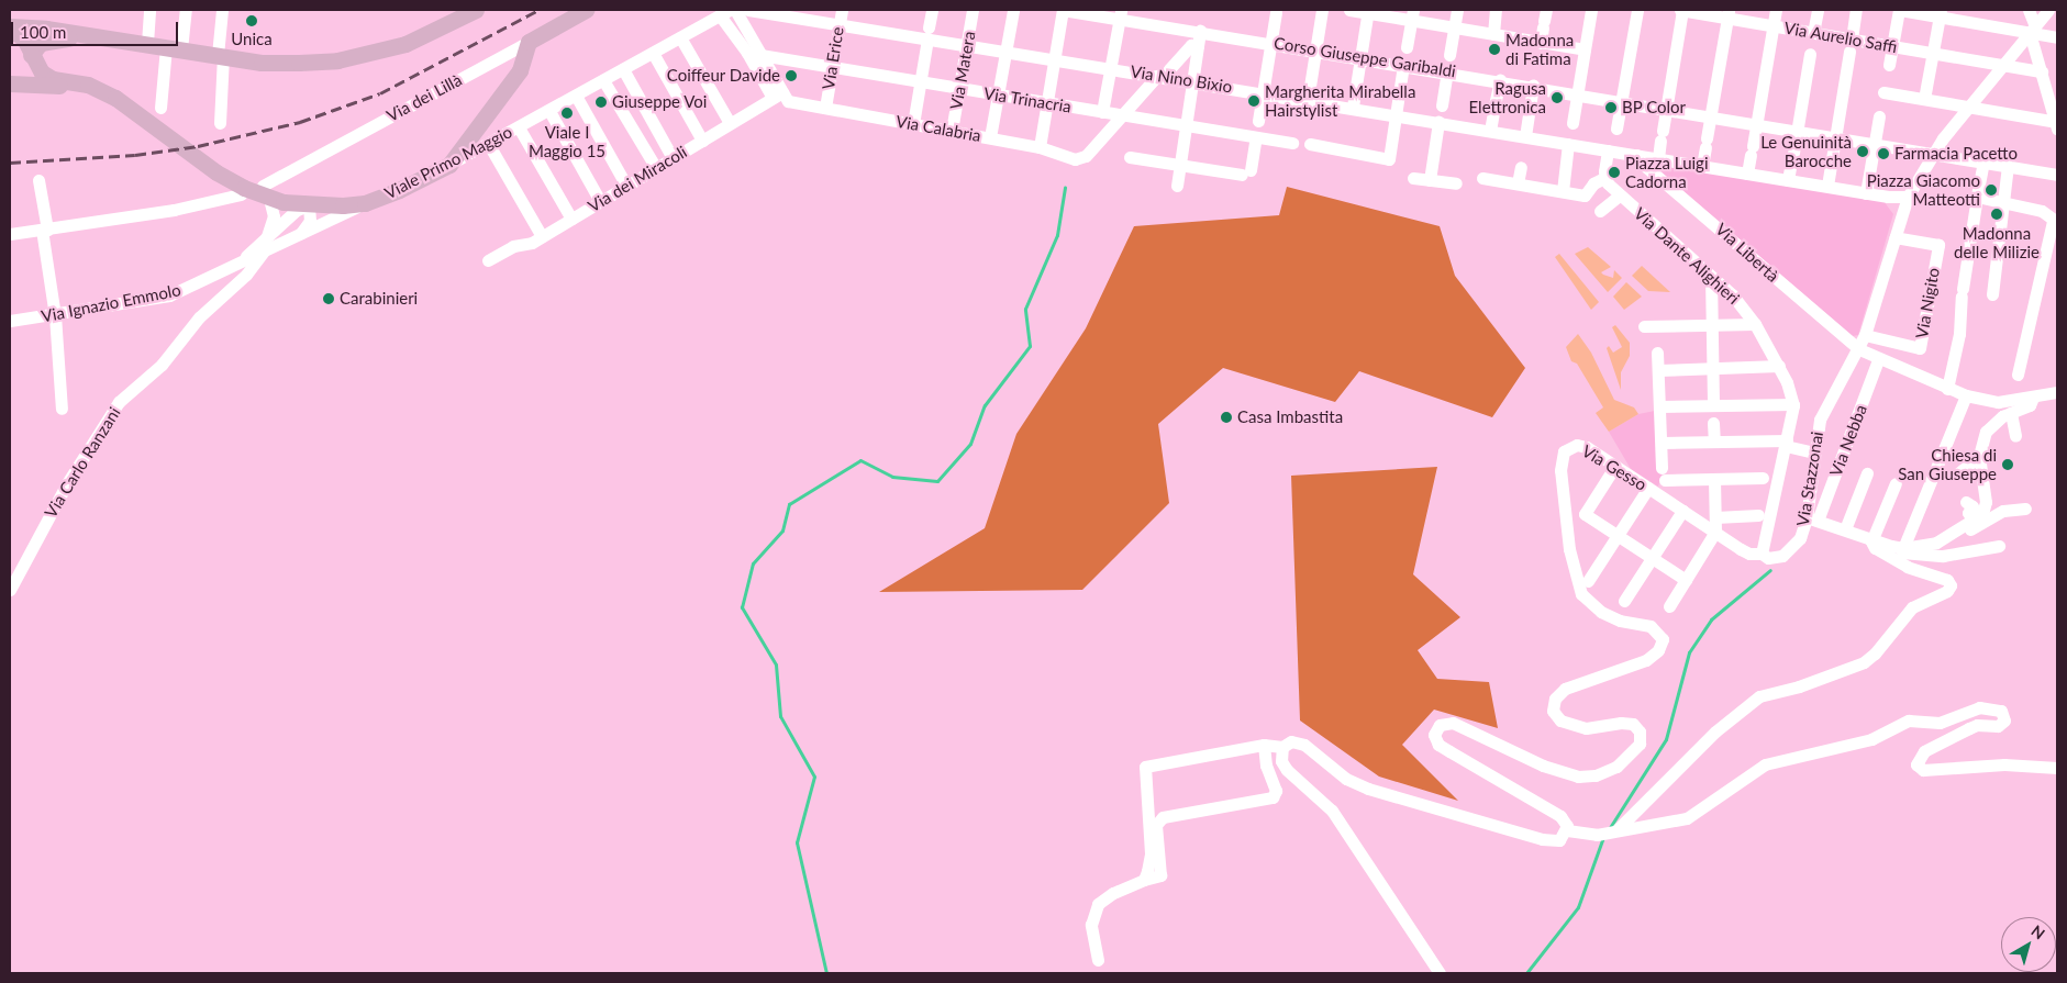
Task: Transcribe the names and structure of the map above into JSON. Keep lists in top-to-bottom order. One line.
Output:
{"streets":{"main road":["Via dei Lillà","Viale Primo Maggio"],"street":["Via Aurelio Saffi","Corso Giuseppe Garibaldi","Via Erice","Via Matera","Via Nino Bixio","Via Trinacria","Via Calabria","Via dei Miracoli","Via Libertà","Via Dante Alighieri","Via Ignazio Emmolo","Via Nigito","Via Nebba","Via Carlo Ranzani","Via Gesso","Via Stazzonai"]},"crossings":[["Via Aurelio Saffi","Via Stazzonai"],["Corso Giuseppe Garibaldi","Via Stazzonai"],["Via Erice","Via Nino Bixio"],["Via Erice","Via Trinacria"],["Via Erice","Via Calabria"],["Via Matera","Via Nino Bixio"],["Via Matera","Via Trinacria"],["Via Matera","Via Calabria"],["Via Nino Bixio","Via Libertà"],["Via Nino Bixio","Via Stazzonai"],["Via dei Lillà","Viale Primo Maggio"],["Via Trinacria","Via Calabria"],["Via Calabria","Via dei Miracoli"],["Viale Primo Maggio","Via Ignazio Emmolo"],["Via Libertà","Via Nebba"],["Via Libertà","Via Stazzonai"],["Via Ignazio Emmolo","Via Carlo Ranzani"],["Via Nigito","Via Stazzonai"],["Via Nebba","Via Stazzonai"],["Via Gesso","Via Stazzonai"]],"places":["Unica","Madonna di Fatima","Coiffeur Davide","Ragusa Elettronica","Margherita Mirabella Hairstylist","Giuseppe Voi","BP Color","Viale I Maggio 15","Le Genuinità Barocche","Farmacia Pacetto","Piazza Luigi Cadorna","Piazza Giacomo Matteotti","Madonna delle Milizie","Carabinieri","Casa Imbastita","Chiesa di San Giuseppe"],"scale_bar":"100 m","north":"top right"}
